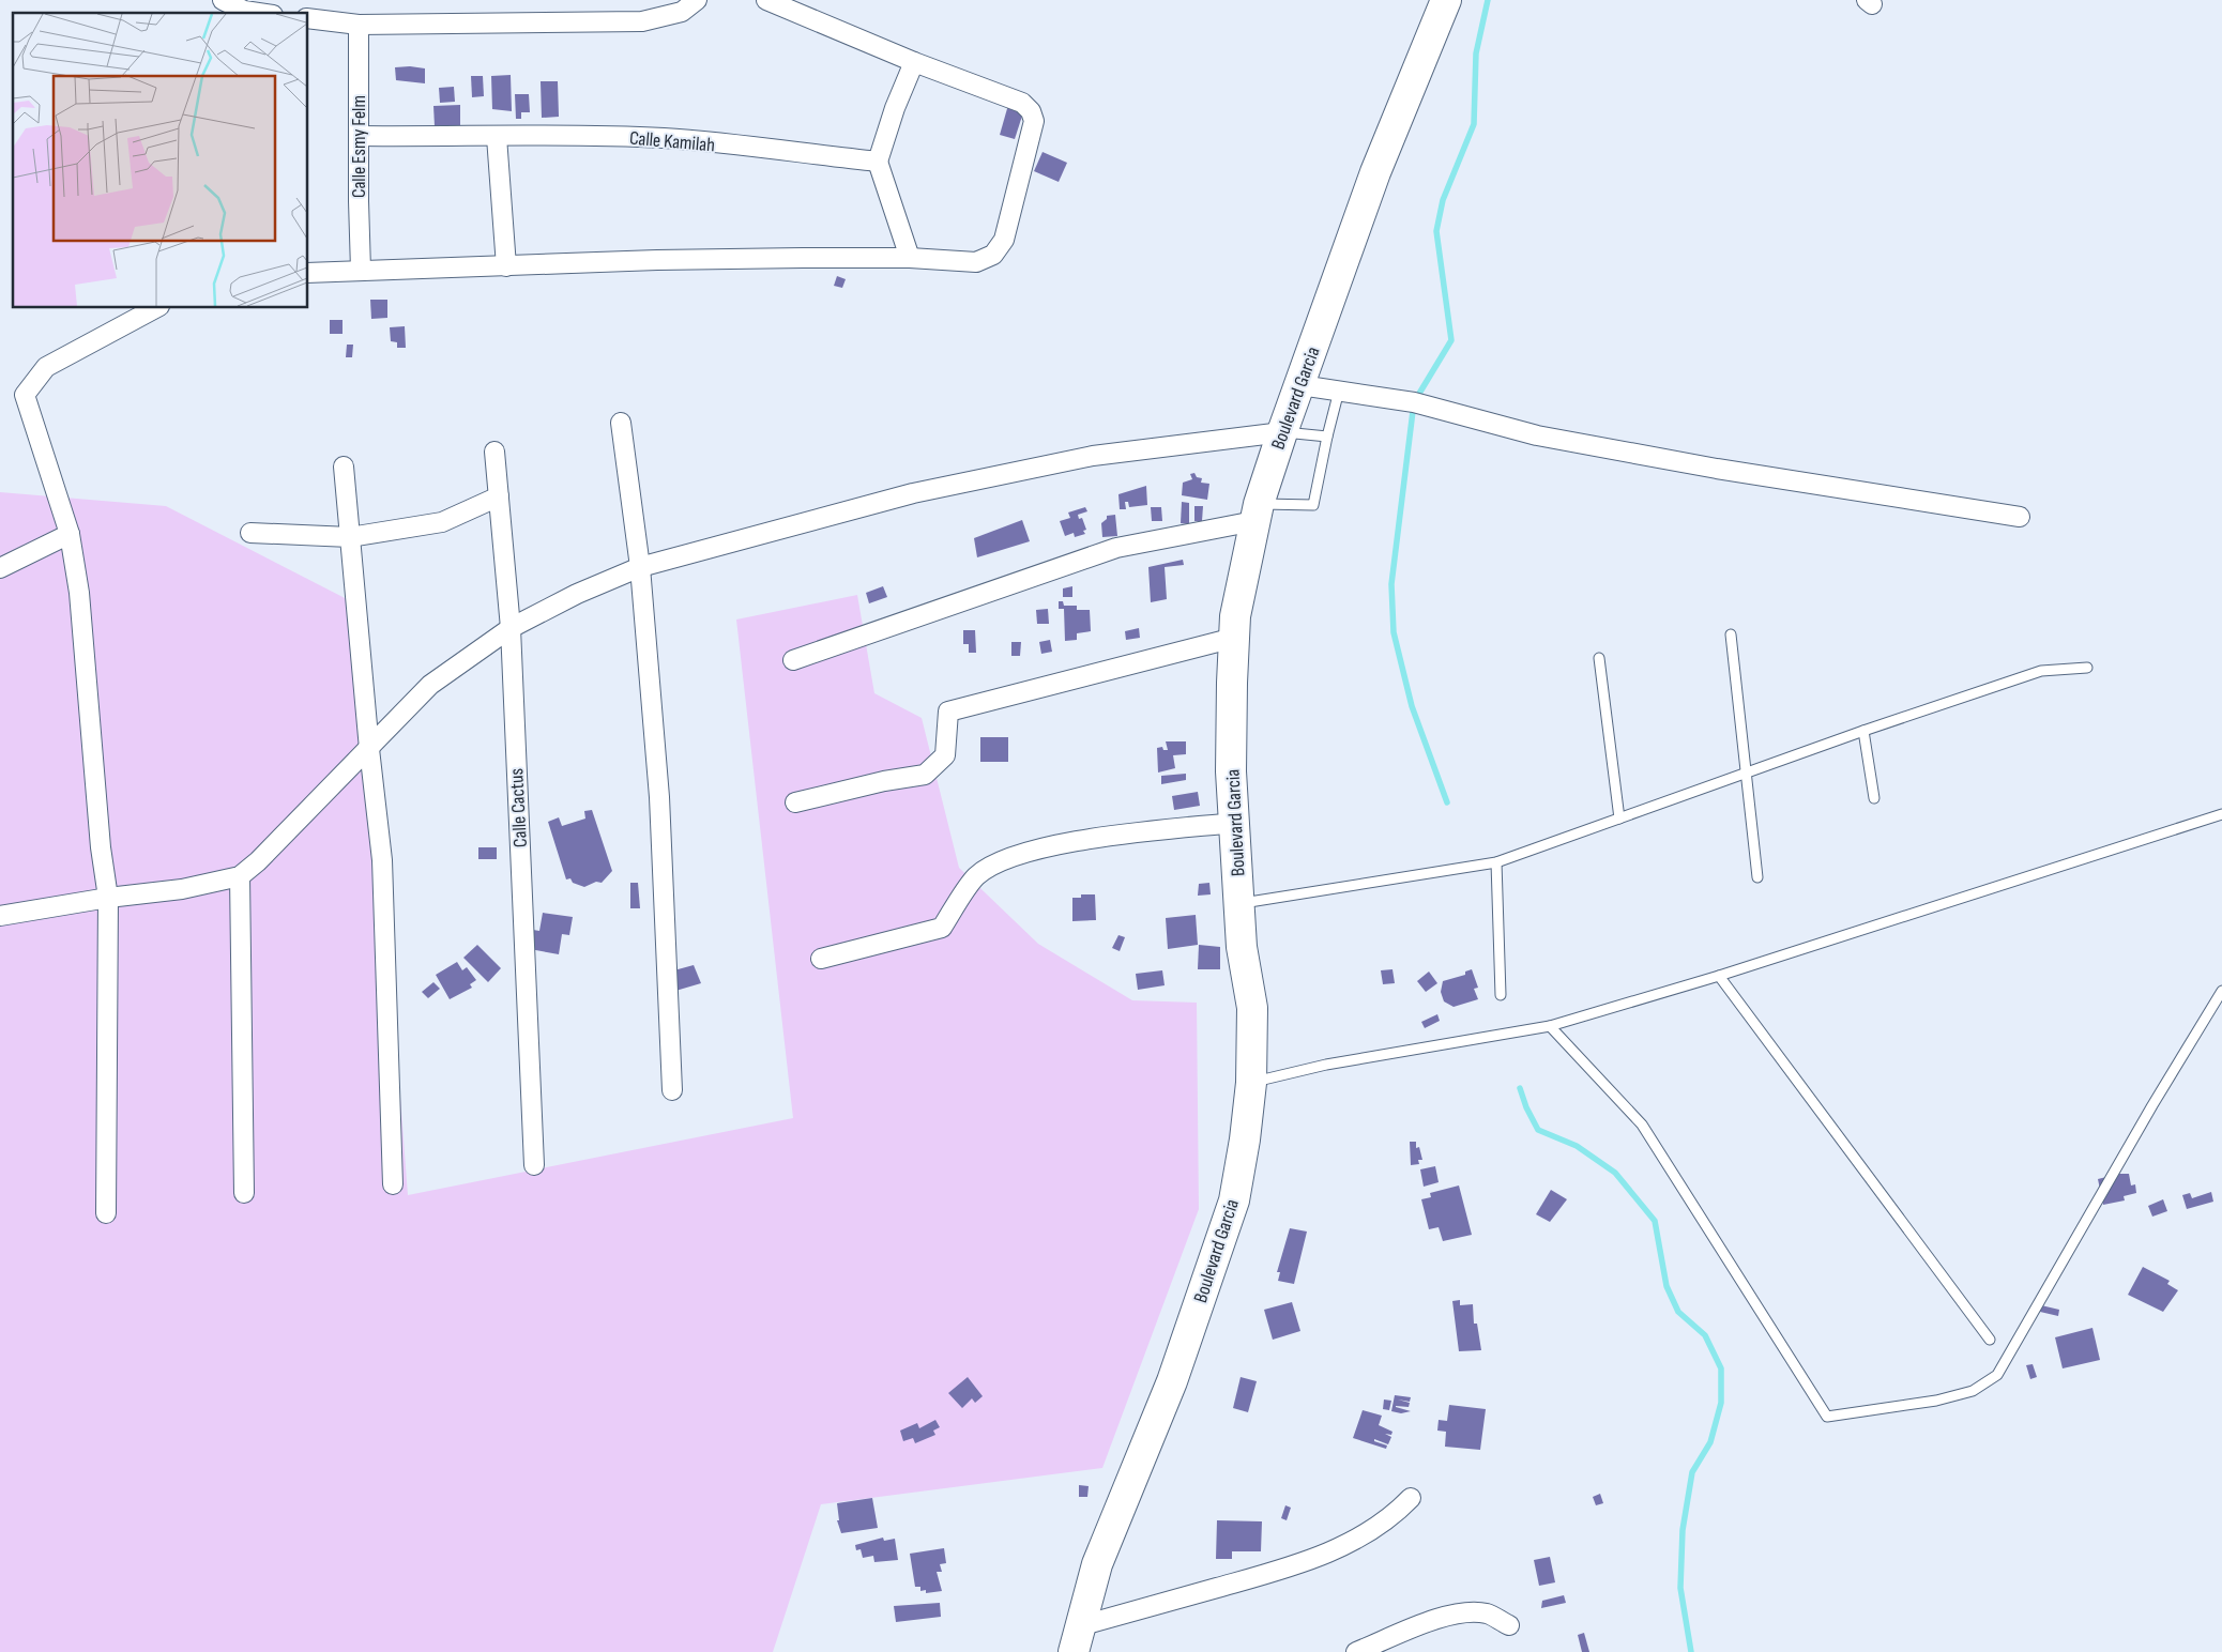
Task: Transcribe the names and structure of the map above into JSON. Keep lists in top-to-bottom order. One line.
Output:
{"streets":{"main road":["Boulevard Garcia"],"street":["Calle Kamilah","Calle Esmy Felm","Calle Cactus"]},"crossings":[["Calle Kamilah","Calle Esmy Felm"]]}
